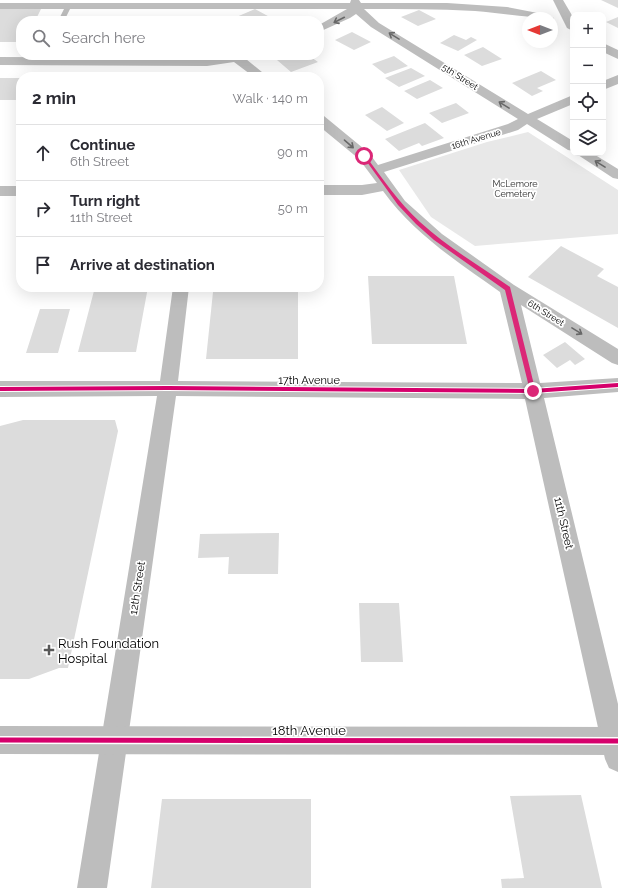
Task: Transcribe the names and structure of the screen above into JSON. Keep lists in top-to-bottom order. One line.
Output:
{"streets":{"street":["5th Street","16th Avenue","6th Street","17th Avenue","11th Street","12th Street","18th Avenue"]},"crossings":[["5th Street","16th Avenue"],["16th Avenue","6th Street"],["6th Street","11th Street"],["17th Avenue","11th Street"],["17th Avenue","12th Street"],["11th Street","18th Avenue"],["12th Street","18th Avenue"]],"one_way":["5th Street","6th Street"],"parks":["McLemore Cemetery"],"places":{"health":["Rush Foundation Hospital"]},"north":"left","page":{"map_buttons":["+","−"],"search":"Search here","heading":["2 min","Walk · 140 m"],"list":[["Continue","6th Street","90 m"],["Turn right","11th Street","50 m"],"Arrive at destination"]}}
